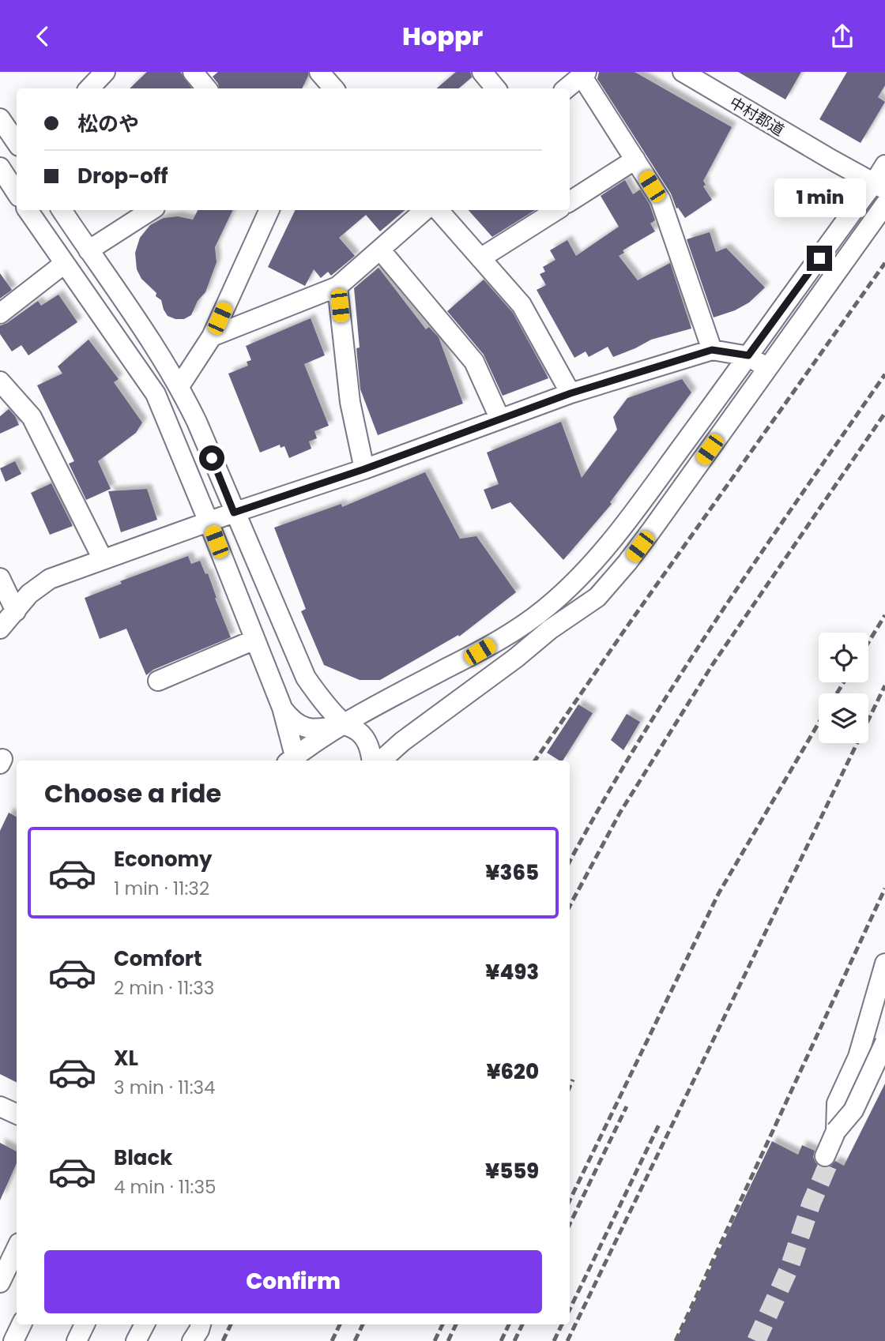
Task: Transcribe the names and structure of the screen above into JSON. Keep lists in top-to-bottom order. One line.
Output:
{"streets":{"street":["中村郡道"]},"page":{"header":"Hoppr","banner":["松のや","Drop-off"],"bubble":"1 min","heading":"Choose a ride","list":[{"name":"Economy","note":"1 min · 11:32","value":"¥365"},{"name":"Comfort","note":"2 min · 11:33","value":"¥493"},{"name":"XL","note":"3 min · 11:34","value":"¥620"},{"name":"Black","note":"4 min · 11:35","value":"¥559"}],"buttons":"Confirm"}}
